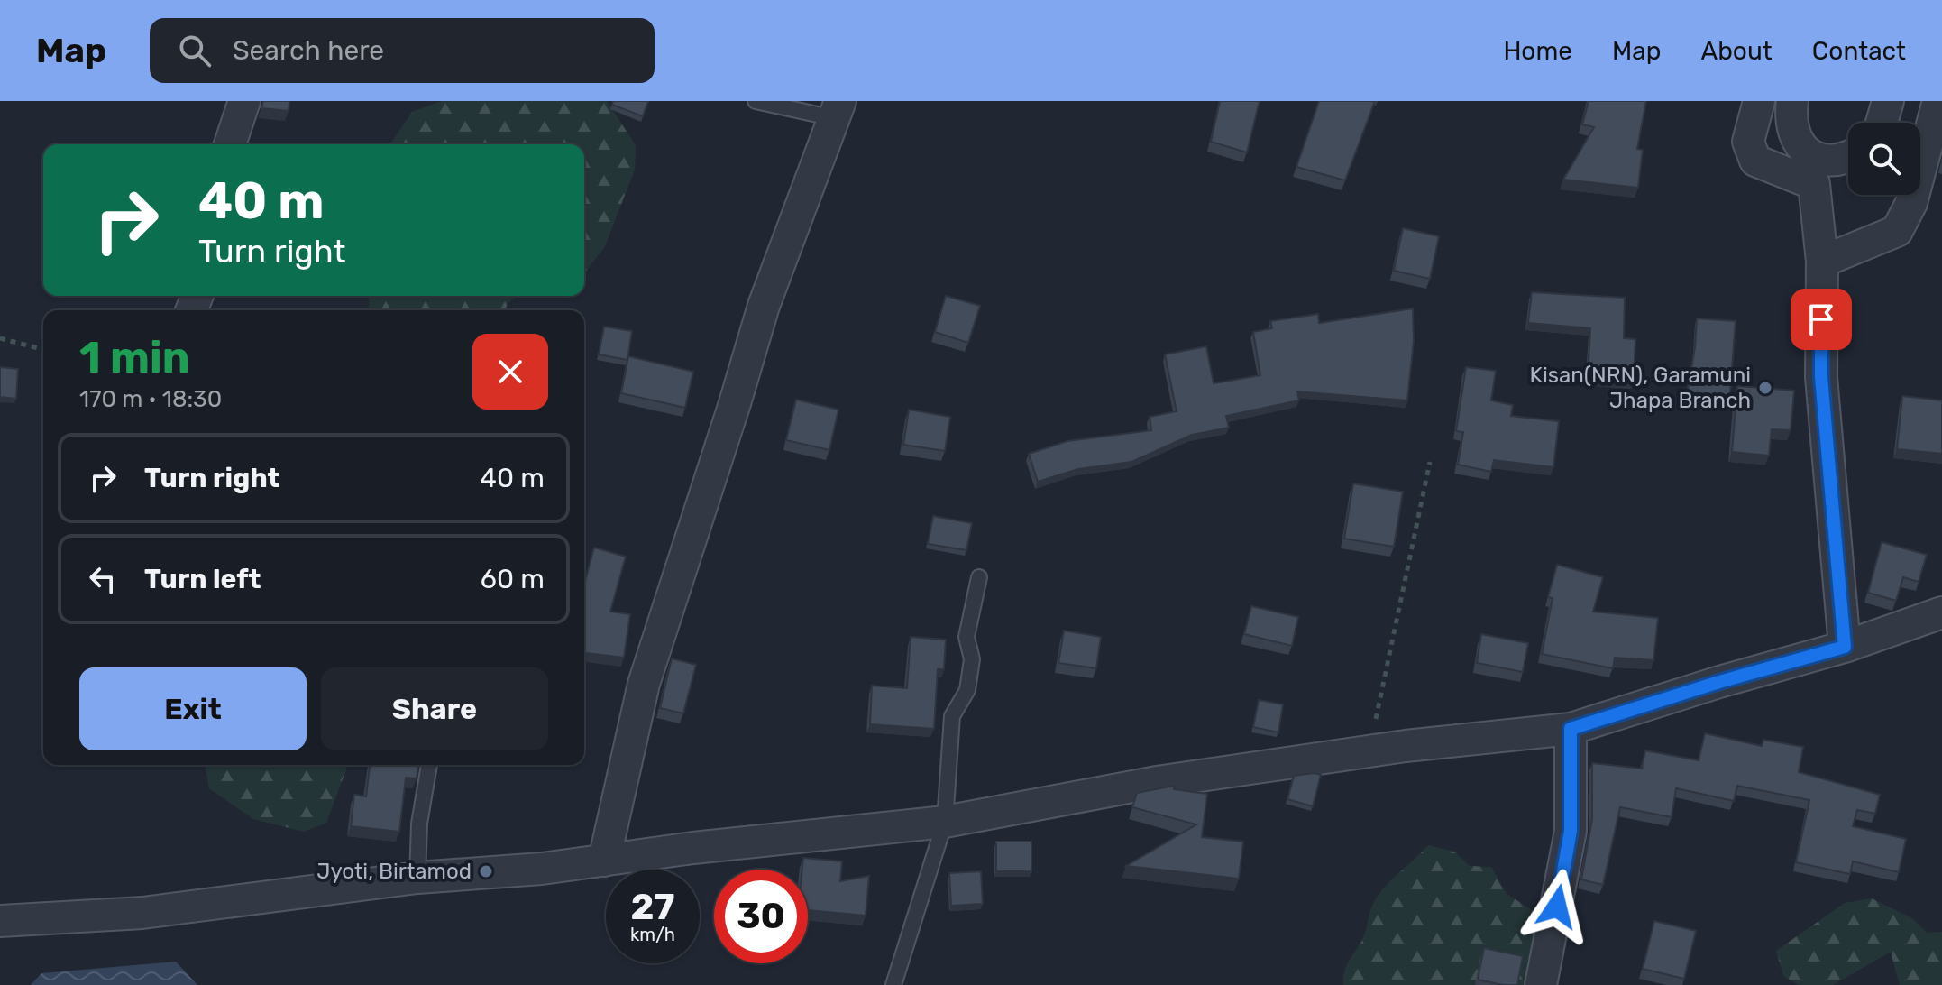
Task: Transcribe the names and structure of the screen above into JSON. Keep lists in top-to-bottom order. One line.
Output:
{"places":["Kisan(NRN), Garamuni Jhapa Branch","Jyoti, Birtamod"],"page":{"header":"Map","search":"Search here","nav":["Home","Map","About","Contact"],"turn":["40 m","Turn right"],"heading":["1 min","170 m · 18:30"],"list":[{"name":"Turn right","value":"40 m"},{"name":"Turn left","value":"60 m"}],"buttons":["Exit","Share"],"speed":"27 km/h","limit":"30"}}
